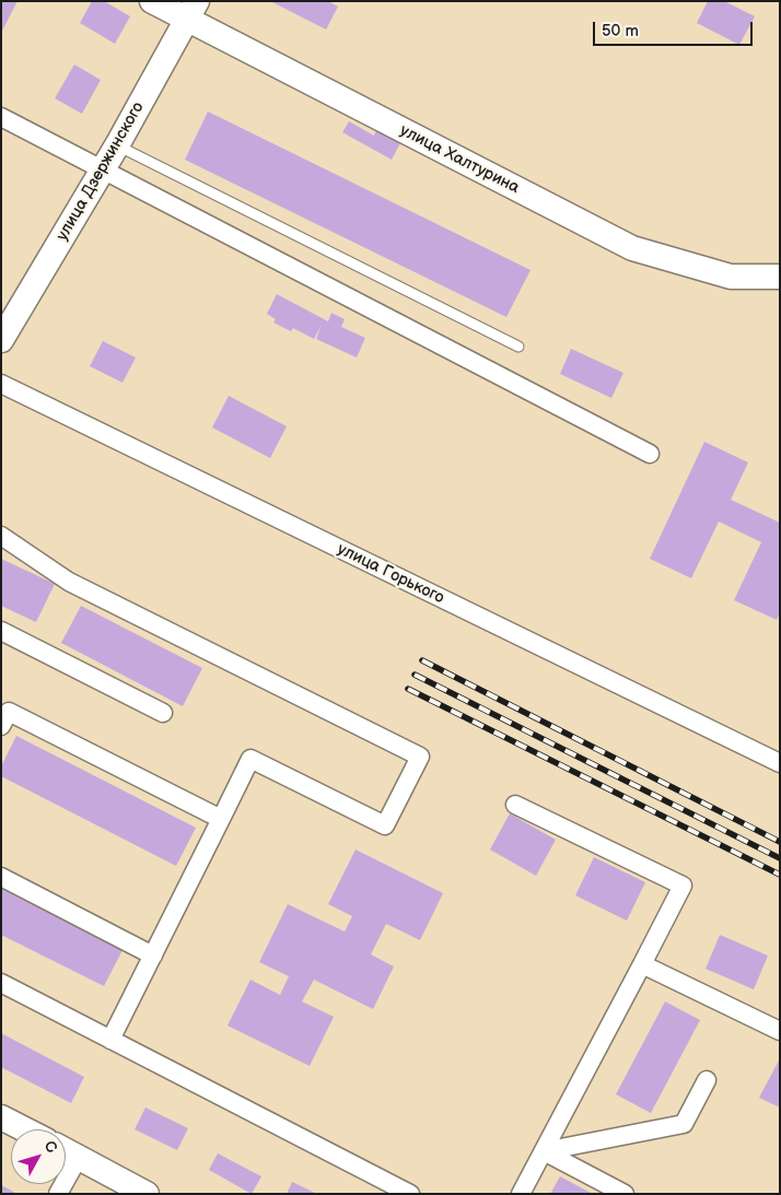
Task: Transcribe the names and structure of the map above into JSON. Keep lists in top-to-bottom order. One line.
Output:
{"streets":{"main road":["улица Халтурина","улица Дзержинского"],"street":["улица Горького"]},"crossings":[["улица Халтурина","улица Дзержинского"]],"scale_bar":"50 m","north":"top right"}
